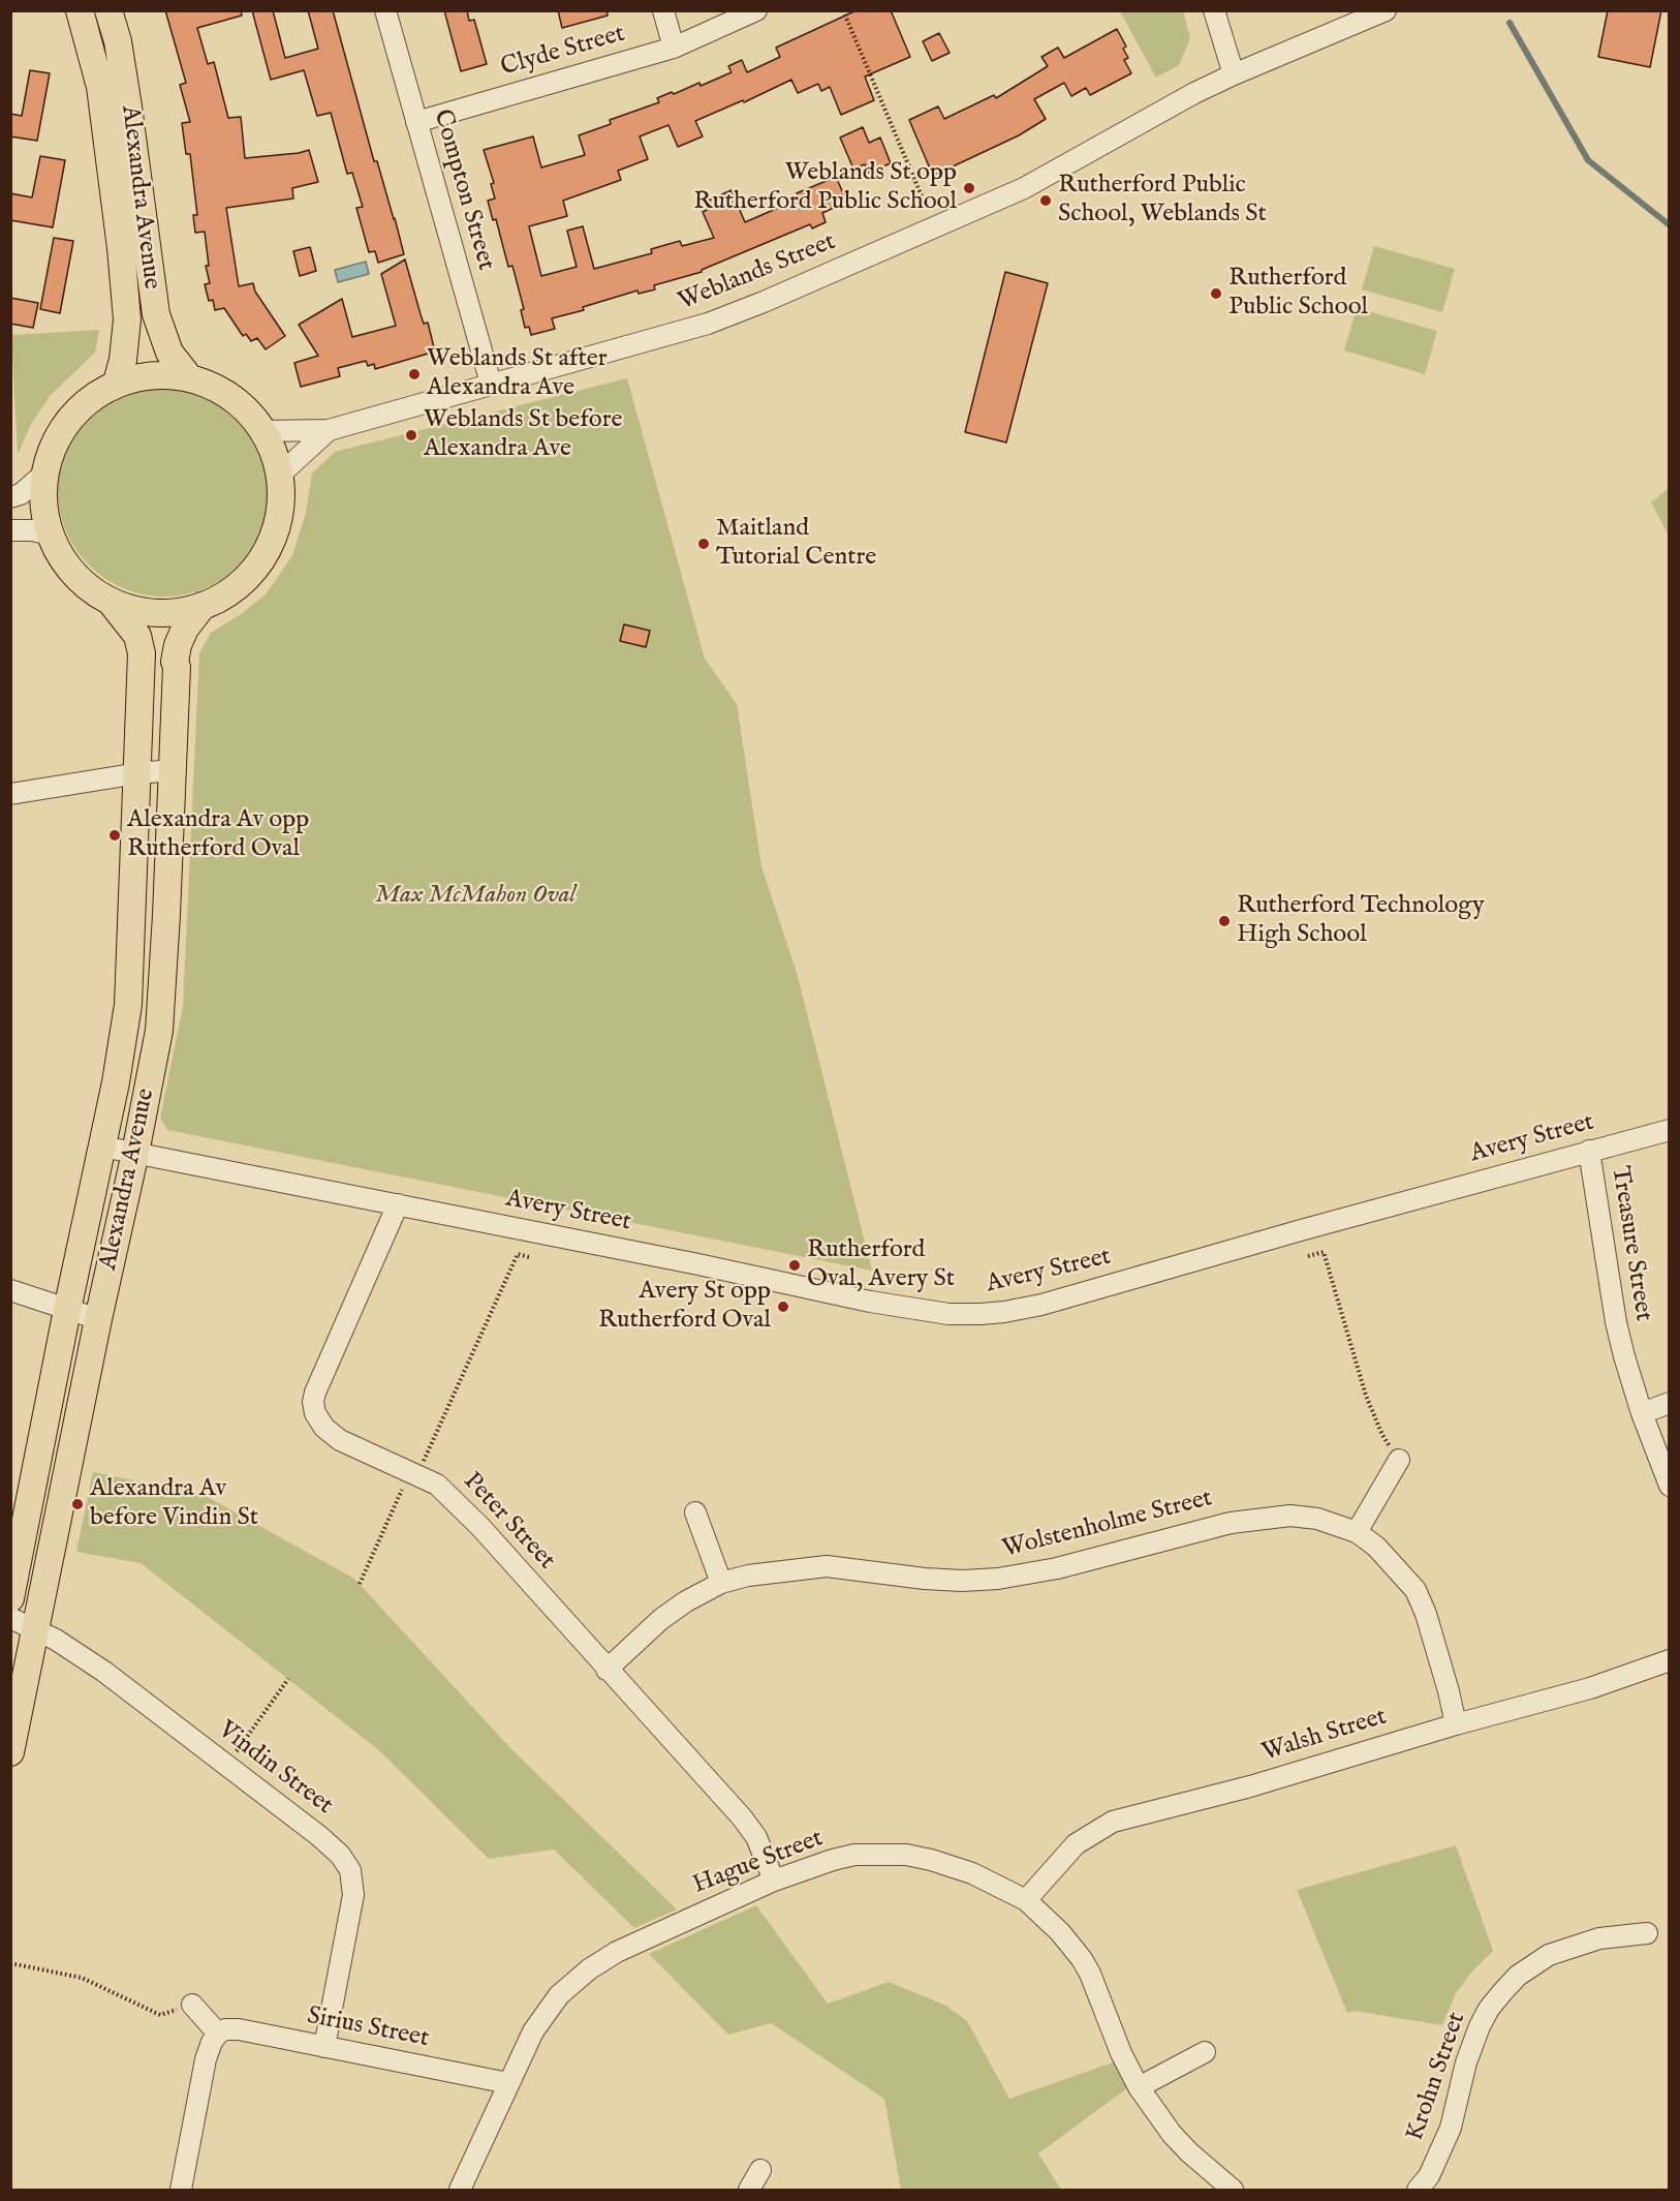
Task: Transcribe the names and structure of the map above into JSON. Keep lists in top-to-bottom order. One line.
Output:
{"streets":{"main road":["Alexandra Avenue"],"street":["Clyde Street","Compton Street","Weblands Street","Avery Street","Treasure Street","Peter Street","Wolstenholme Street","Walsh Street","Vindin Street","Hague Street","Sirius Street","Krohn Street"]},"crossings":[["Clyde Street","Compton Street"],["Compton Street","Weblands Street"],["Alexandra Avenue","Avery Street"],["Alexandra Avenue","Vindin Street"],["Avery Street","Treasure Street"],["Avery Street","Peter Street"],["Peter Street","Wolstenholme Street"],["Peter Street","Hague Street"],["Wolstenholme Street","Walsh Street"],["Walsh Street","Hague Street"],["Vindin Street","Sirius Street"],["Hague Street","Sirius Street"]],"parks":["Max McMahon Oval"],"places":["Weblands St opp Rutherford Public School","Rutherford Public School, Weblands St","Rutherford Public School","Weblands St after Alexandra Ave","Weblands St before Alexandra Ave","Maitland Tutorial Centre","Alexandra Av opp Rutherford Oval","Rutherford Technology High School","Rutherford Oval, Avery St","Avery St opp Rutherford Oval","Alexandra Av before Vindin St"]}
